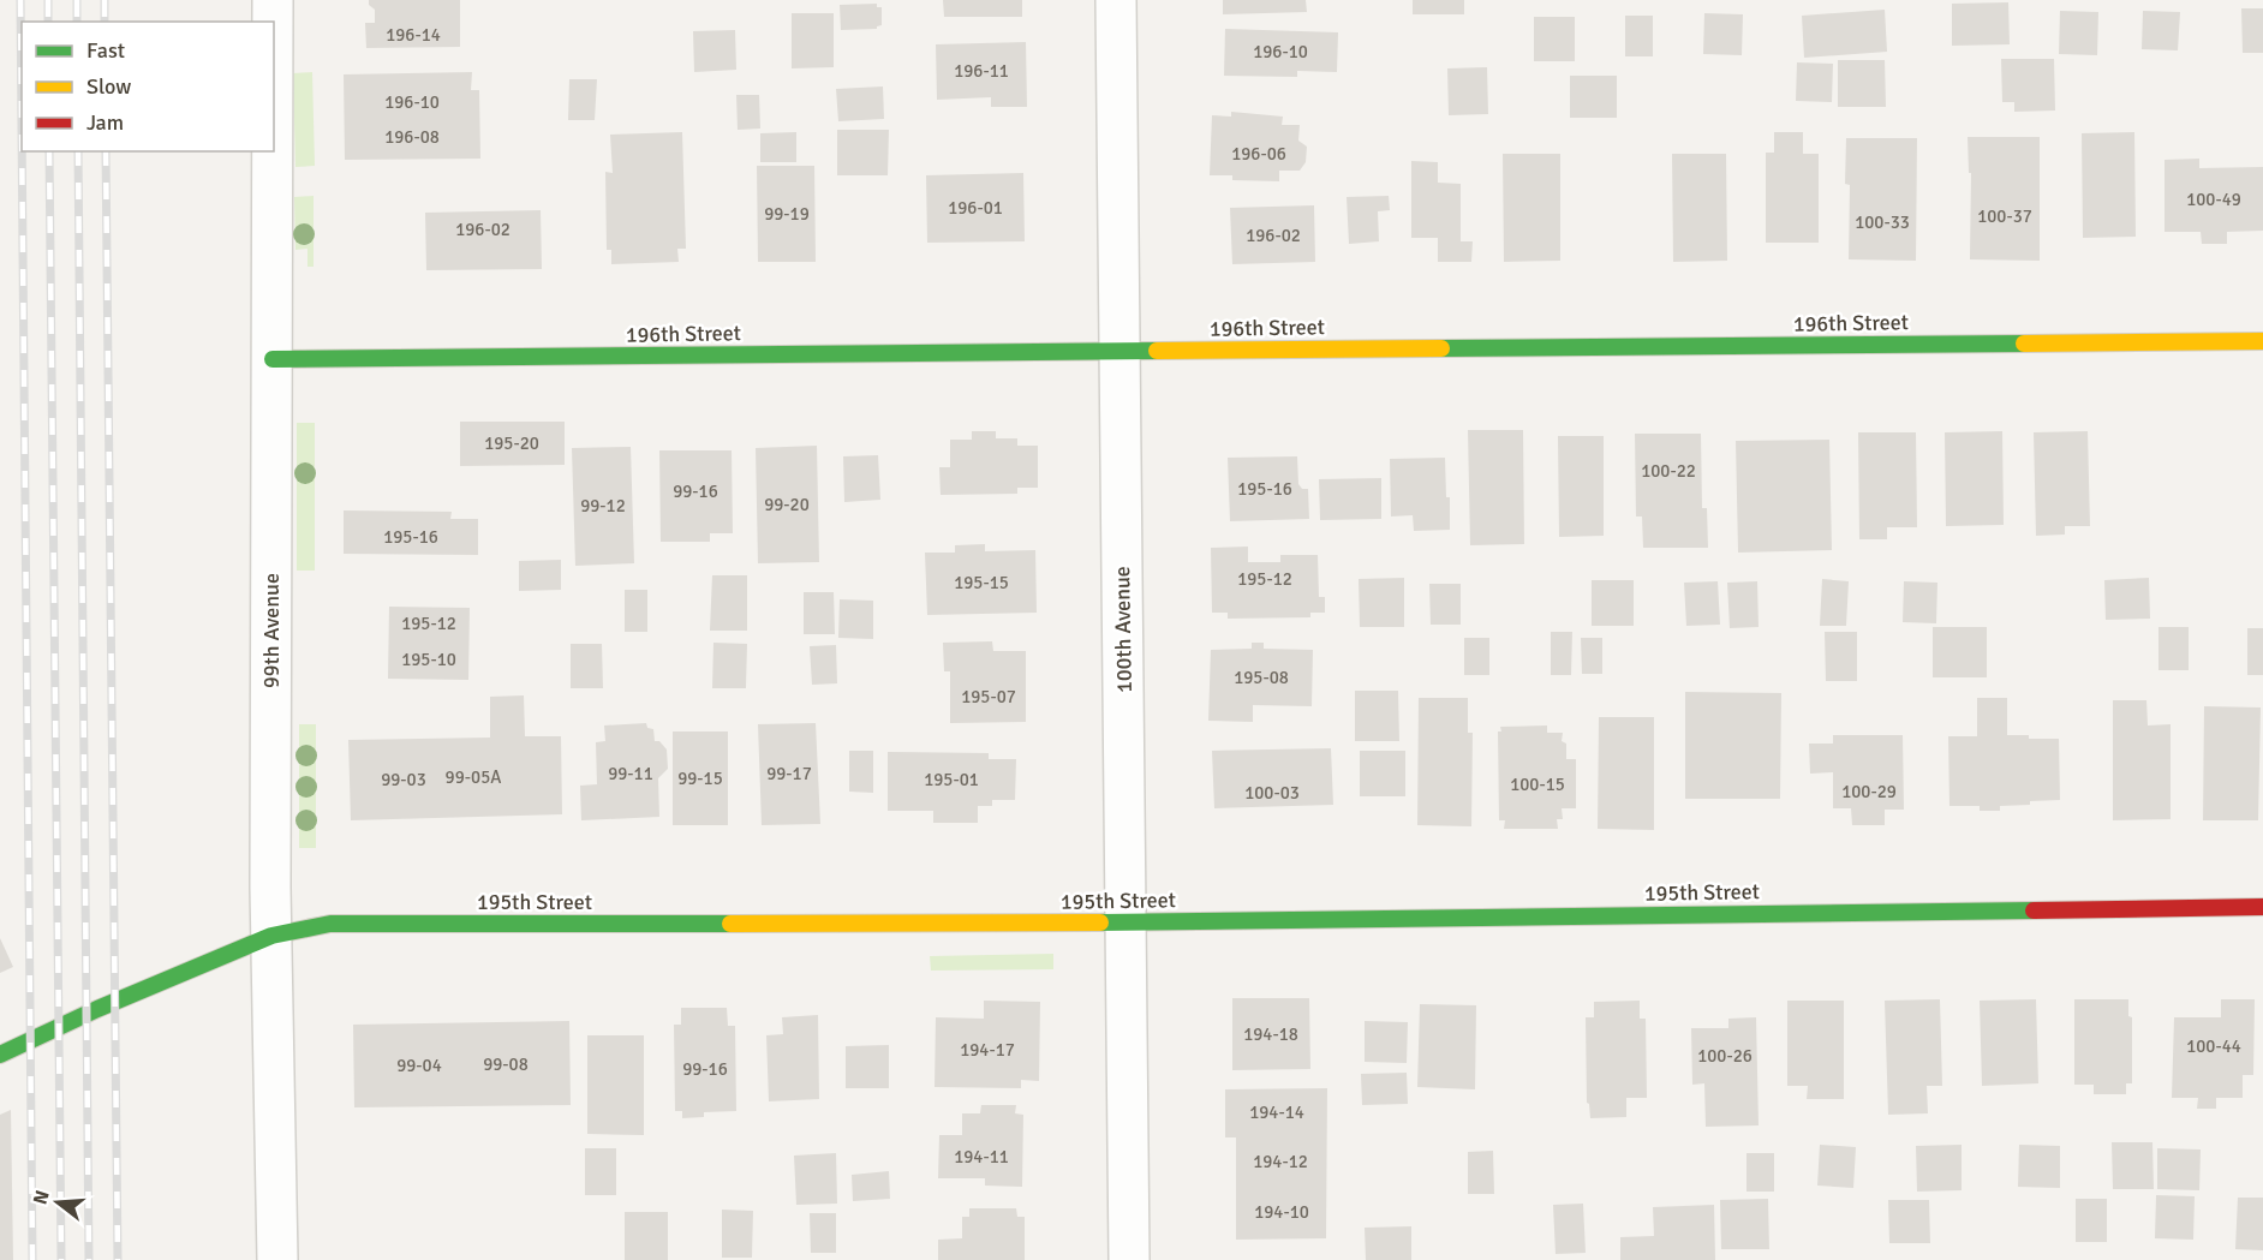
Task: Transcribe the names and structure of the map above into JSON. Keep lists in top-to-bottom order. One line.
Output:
{"streets":{"street":["196th Street","100th Avenue","99th Avenue","195th Street"]},"crossings":[["196th Street","100th Avenue"],["196th Street","99th Avenue"],["100th Avenue","195th Street"],["99th Avenue","195th Street"]],"house_numbers":["196-14","196-10","196-11","196-10","196-08","196-06","100-49","196-01","99-19","100-37","100-33","196-02","196-02","195-20","100-22","195-16","99-16","99-20","99-12","195-16","195-12","195-15","195-12","195-10","195-08","195-07","99-11","99-17","99-05A","99-15","99-03","195-01","100-15","100-29","100-03","194-18","100-44","194-17","100-26","99-08","99-04","99-16","194-14","194-11","194-12","194-10"],"legend":["Fast","Slow","Jam"],"north":"left"}
